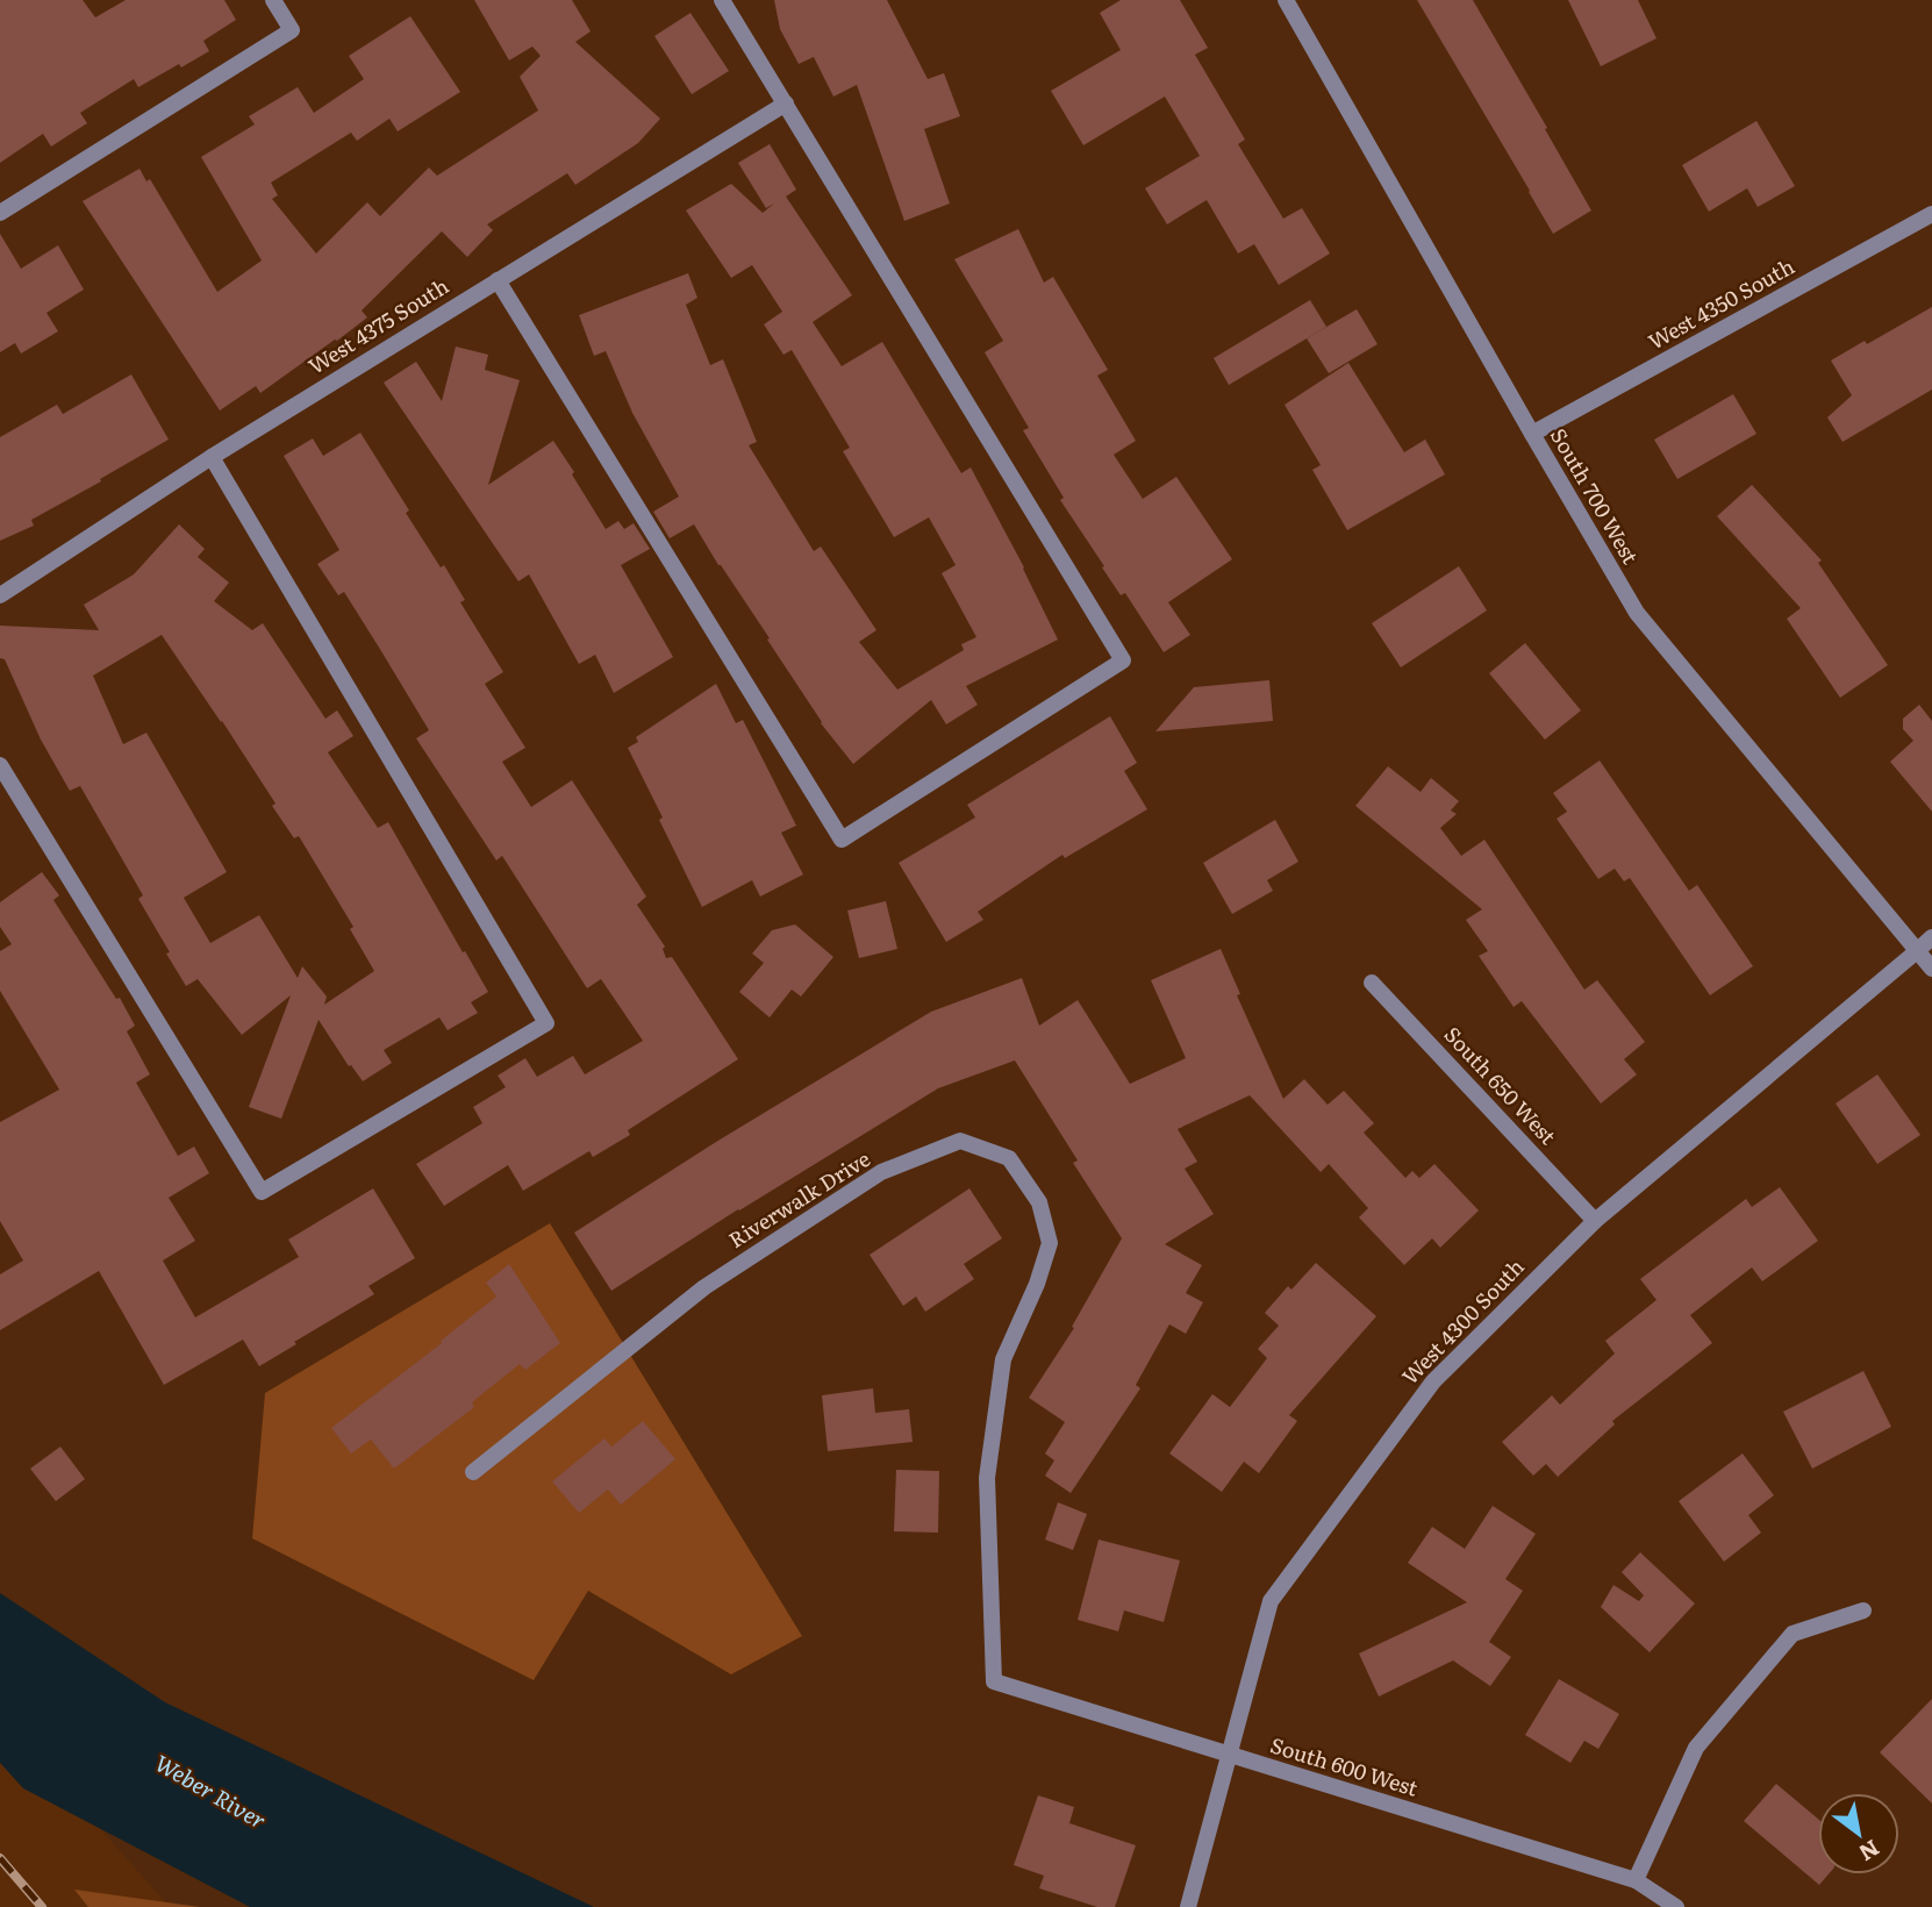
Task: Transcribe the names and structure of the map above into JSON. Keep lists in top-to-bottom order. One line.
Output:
{"streets":{"street":["West 4350 South","West 4375 South","South 700 West","South 650 West","Riverwalk Drive","West 4300 South","South 600 West"]},"crossings":[["West 4350 South","South 700 West"],["South 700 West","West 4300 South"],["South 650 West","West 4300 South"],["Riverwalk Drive","South 600 West"],["West 4300 South","South 600 West"]],"water":["Weber River"],"north":"bottom right"}
